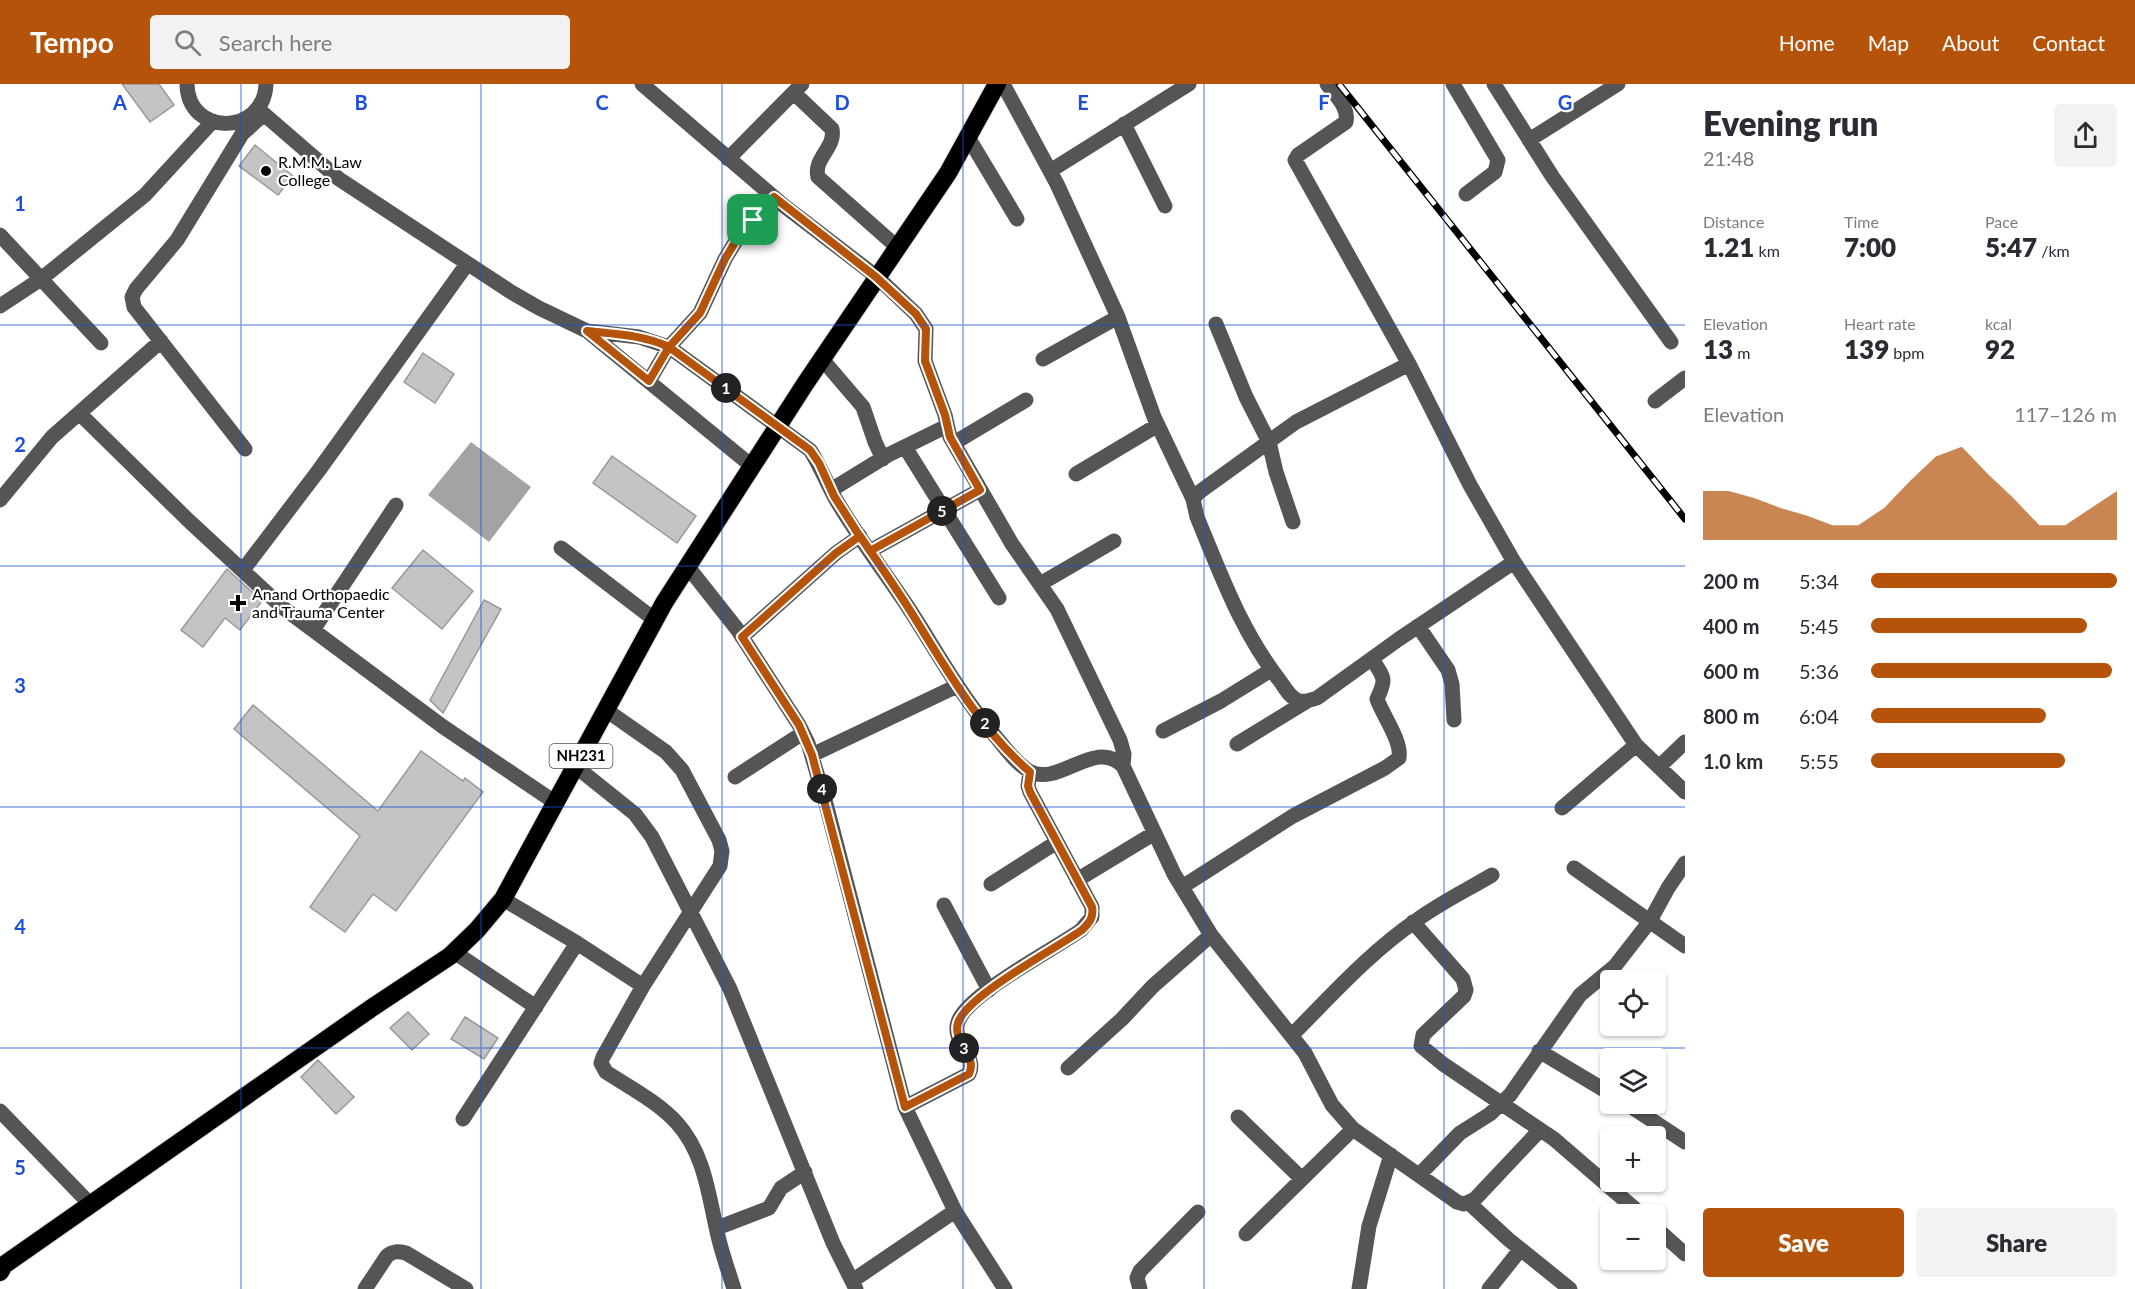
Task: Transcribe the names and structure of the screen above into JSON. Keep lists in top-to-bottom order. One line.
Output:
{"streets":{"highway":["NH231"]},"places":{"other":["R.M.M. Law College"],"health":["Anand Orthopaedic and Trauma Center"]},"page":{"header":"Tempo","search":"Search here","nav":["Home","Map","About","Contact"],"heading":["Evening run","21:48"],"stats":[["Distance","1.21 km"],["Time","7:00"],["Pace","5:47 /km"],["Elevation","13 m"],["Heart rate","139 bpm"],["kcal","92"]],"pins":["1","5","2","4","3"],"chart":["Elevation","117–126 m"],"list":[{"name":"200 m","note":"5:34"},{"name":"400 m","note":"5:45"},{"name":"600 m","note":"5:36"},{"name":"800 m","note":"6:04"},{"name":"1.0 km","note":"5:55"}],"map_buttons":["+","−"],"buttons":["Save","Share"]},"grid":{"columns":["A","B","C","D","E","F","G"],"rows":["1","2","3","4","5"]}}
